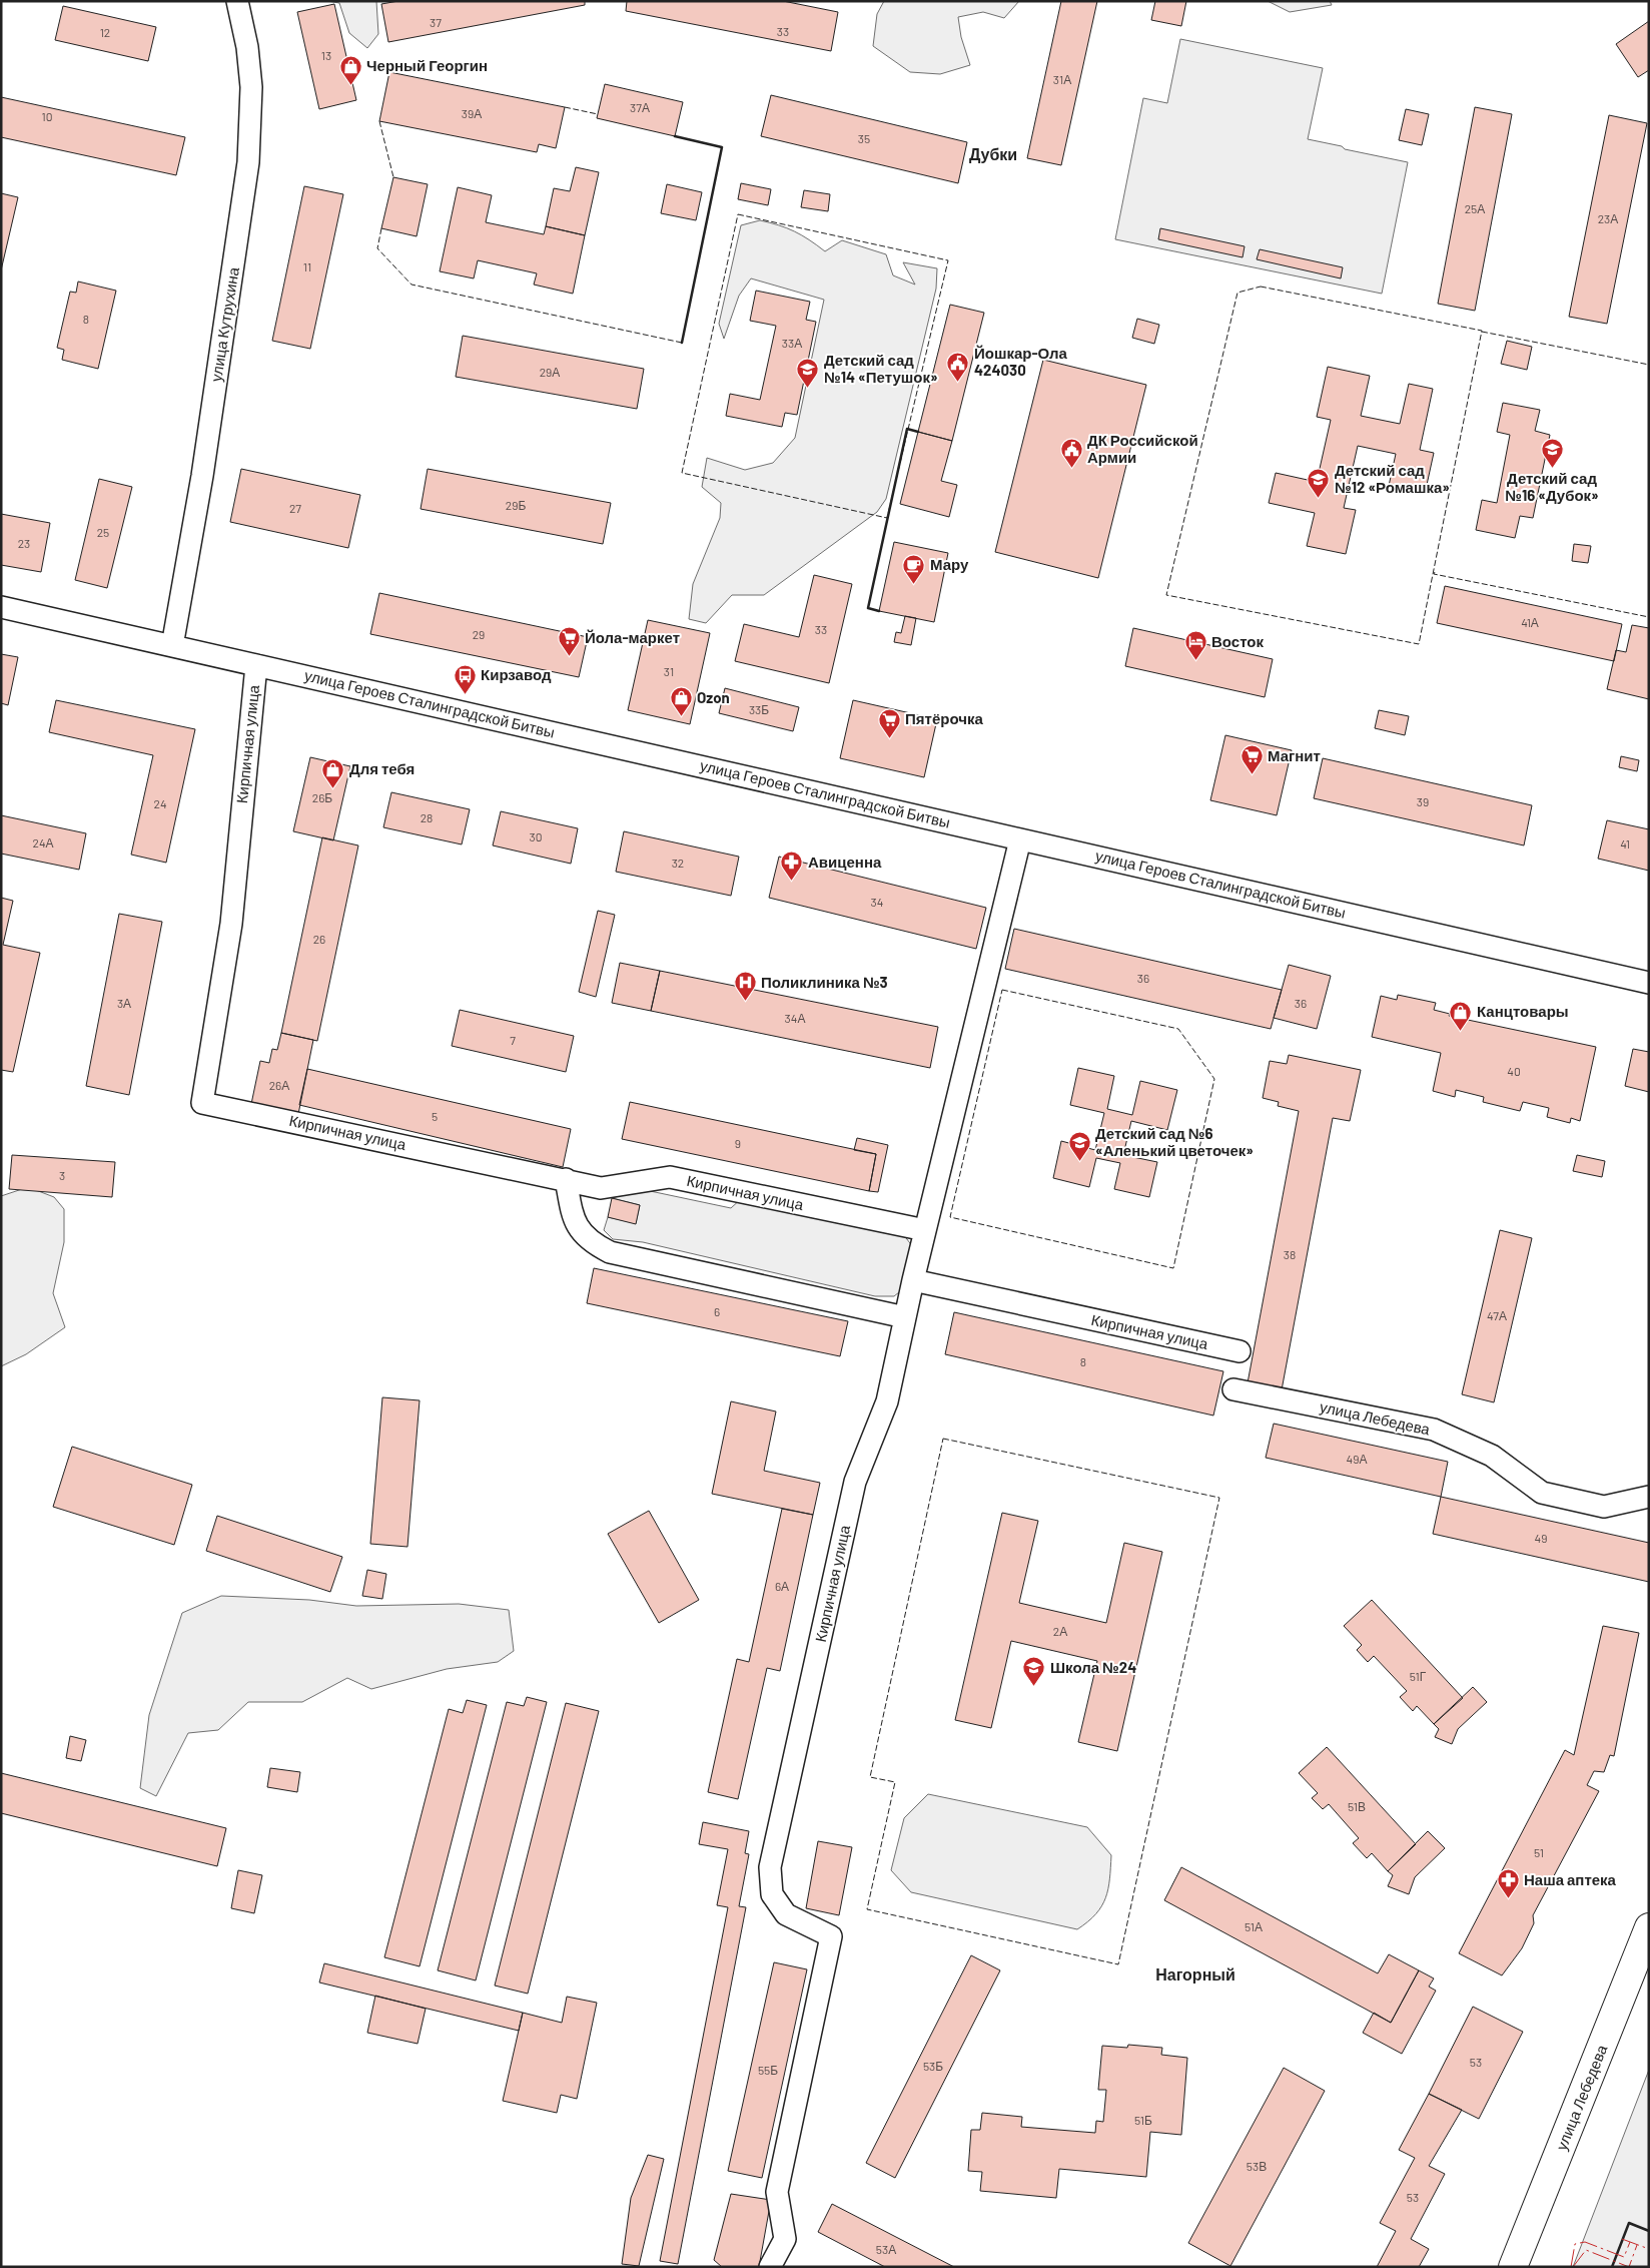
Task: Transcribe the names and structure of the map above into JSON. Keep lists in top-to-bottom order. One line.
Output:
{"streets":{"main road":["улица Лебедева"],"street":["улица Кутрухина","улица Героев Сталинградской Битвы","Кирпичная улица"]},"crossings":[["улица Кутрухина","улица Героев Сталинградской Битвы"],["улица Героев Сталинградской Битвы","Кирпичная улица"]],"districts":["Дубки","Нагорный"],"places":{"shop":["Черный Георгин","Ozon","Для тебя","Канцтовары"],"public building":["Йошкар-Ола 424030","ДК Российской Армии"],"school or university":["Детский сад №14 «Петушок»","Детский сад №16 «Дубок»","Детский сад №12 «Ромашка»","Детский сад №6 «Аленький цветочек»","Школа №24"],"cafe":["Мару"],"supermarket":["Йола-маркет","Пятёрочка","Магнит"],"hotel":["Восток"],"bus stop":["Кирзавод"],"pharmacy":["Авиценна","Наша аптека"],"hospital":["Поликлиника №3"]},"house_numbers":["37","33","12","13","31А","37А","39А","10","35","25А","23А","11","8","33А","29А","29Б","27","25","23","41А","33","29","31","33Б","26Б","39","24","28","30","24А","41","32","34","26","36","3А","36","34А","7","40","26А","5","9","3","38","6","47А","8","49А","49","6А","2А","51Г","51В","51","51А","53","53Б","55Б","51Б","53В","53","53А"]}
